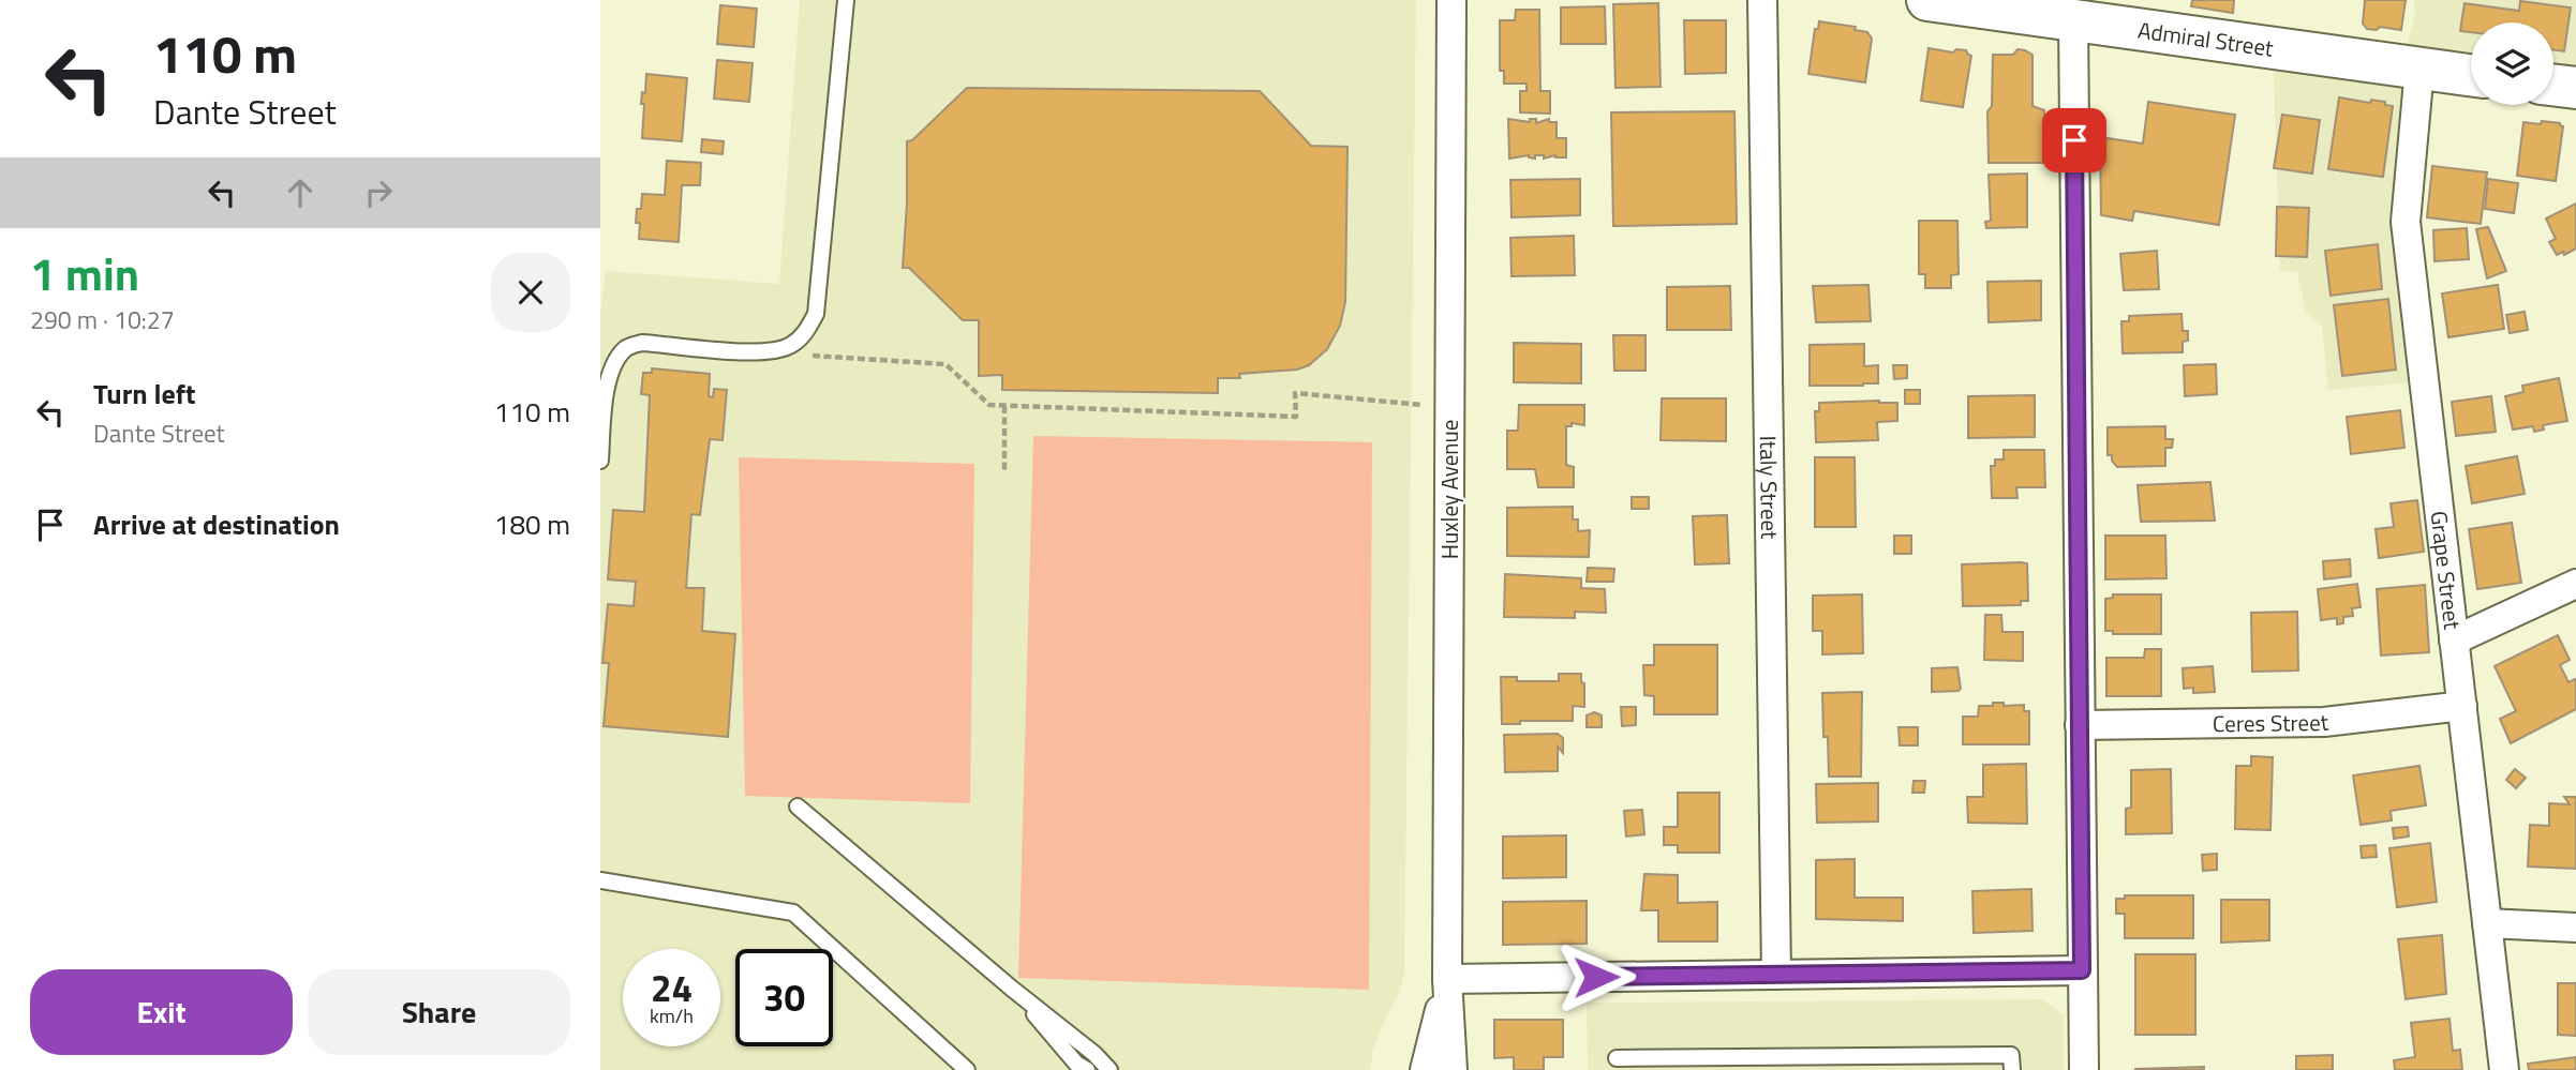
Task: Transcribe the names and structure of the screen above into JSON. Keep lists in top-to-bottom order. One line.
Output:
{"streets":{"main road":["Admiral Street"],"street":["Italy Street","Huxley Avenue","Grape Street","Ceres Street"]},"crossings":[["Admiral Street","Grape Street"],["Grape Street","Ceres Street"]],"page":{"turn":["110 m","Dante Street"],"heading":["1 min","290 m · 10:27"],"list":[{"name":"Turn left","note":"Dante Street","value":"110 m"},{"name":"Arrive at destination","value":"180 m"}],"speed":"24 km/h","limit":"30","buttons":["Exit","Share"]}}
